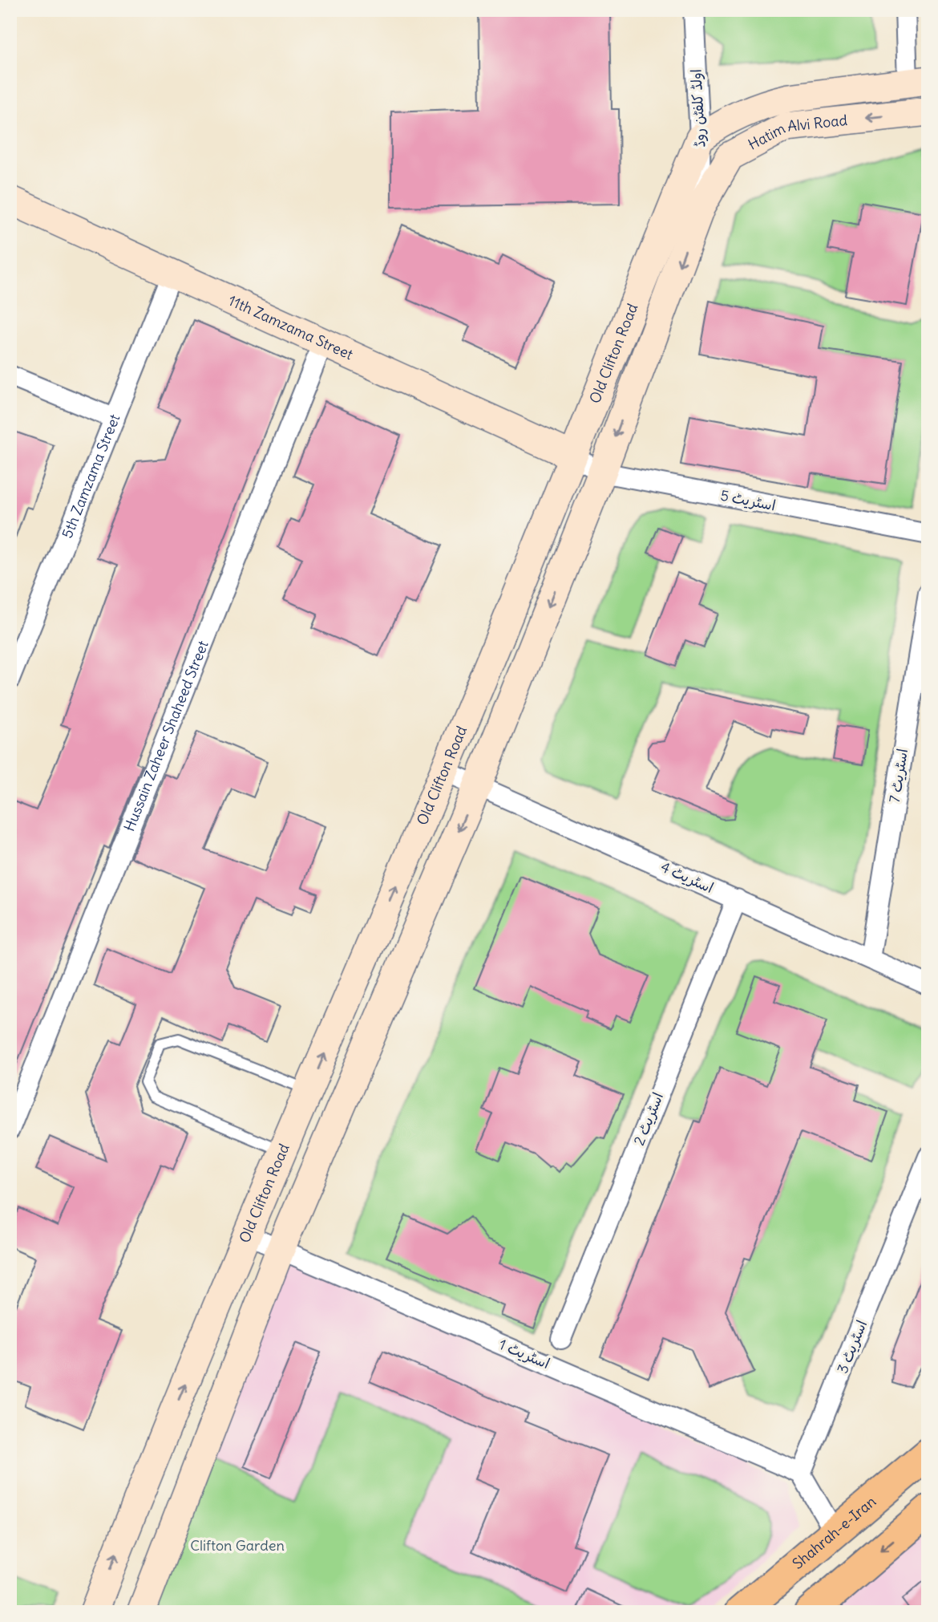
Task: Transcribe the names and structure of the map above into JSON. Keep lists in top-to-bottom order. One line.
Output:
{"streets":{"main road":["Shahrah-e-Iran"],"street":["اولڈ کلفٹن روڈ","Hatim Alvi Road","11th Zamzama Street","Old Clifton Road","5th Zamzama Street","اسٹریٹ 5","Hussain Zaheer Shaheed Street","اسٹریٹ 7","اسٹریٹ 4","اسٹریٹ 2","اسٹریٹ 3","اسٹریٹ 1"]},"crossings":[["اولڈ کلفٹن روڈ","Hatim Alvi Road"],["اولڈ کلفٹن روڈ","Old Clifton Road"],["11th Zamzama Street","Old Clifton Road"],["11th Zamzama Street","5th Zamzama Street"],["11th Zamzama Street","اسٹریٹ 5"],["11th Zamzama Street","Hussain Zaheer Shaheed Street"],["Old Clifton Road","اسٹریٹ 5"],["Old Clifton Road","اسٹریٹ 4"],["Old Clifton Road","اسٹریٹ 1"],["اسٹریٹ 7","اسٹریٹ 4"],["اسٹریٹ 4","اسٹریٹ 2"],["اسٹریٹ 3","اسٹریٹ 1"]],"parks":["Clifton Garden"]}
